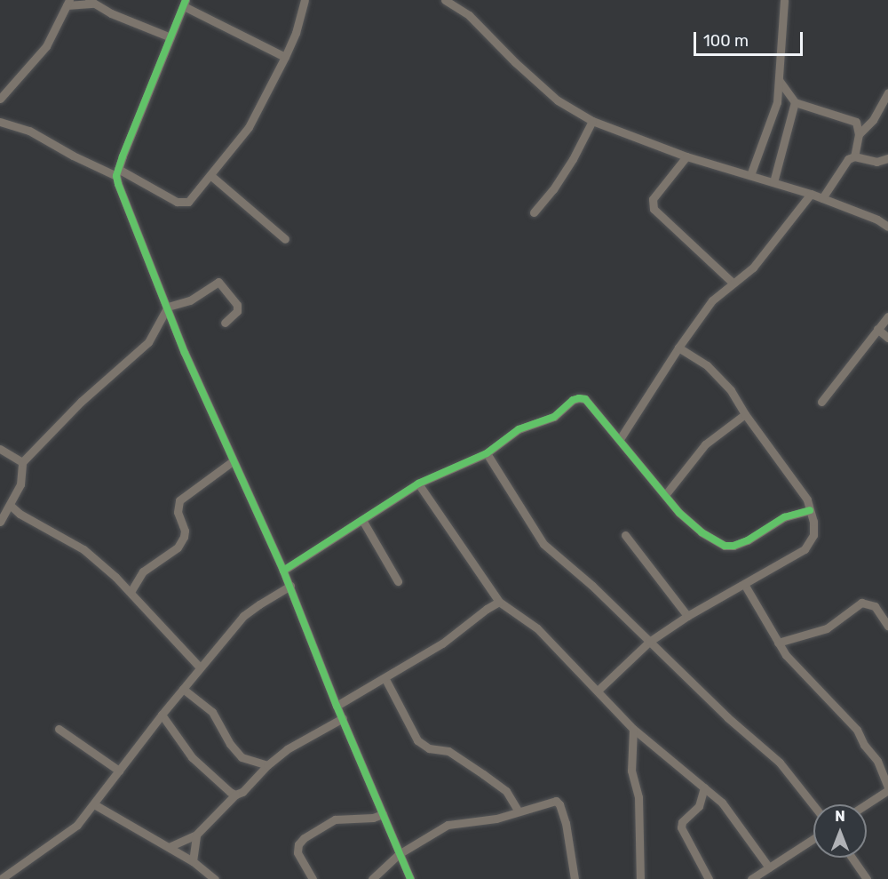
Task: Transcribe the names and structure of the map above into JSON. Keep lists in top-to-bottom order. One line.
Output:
{"scale_bar":"100 m","north":"top"}
